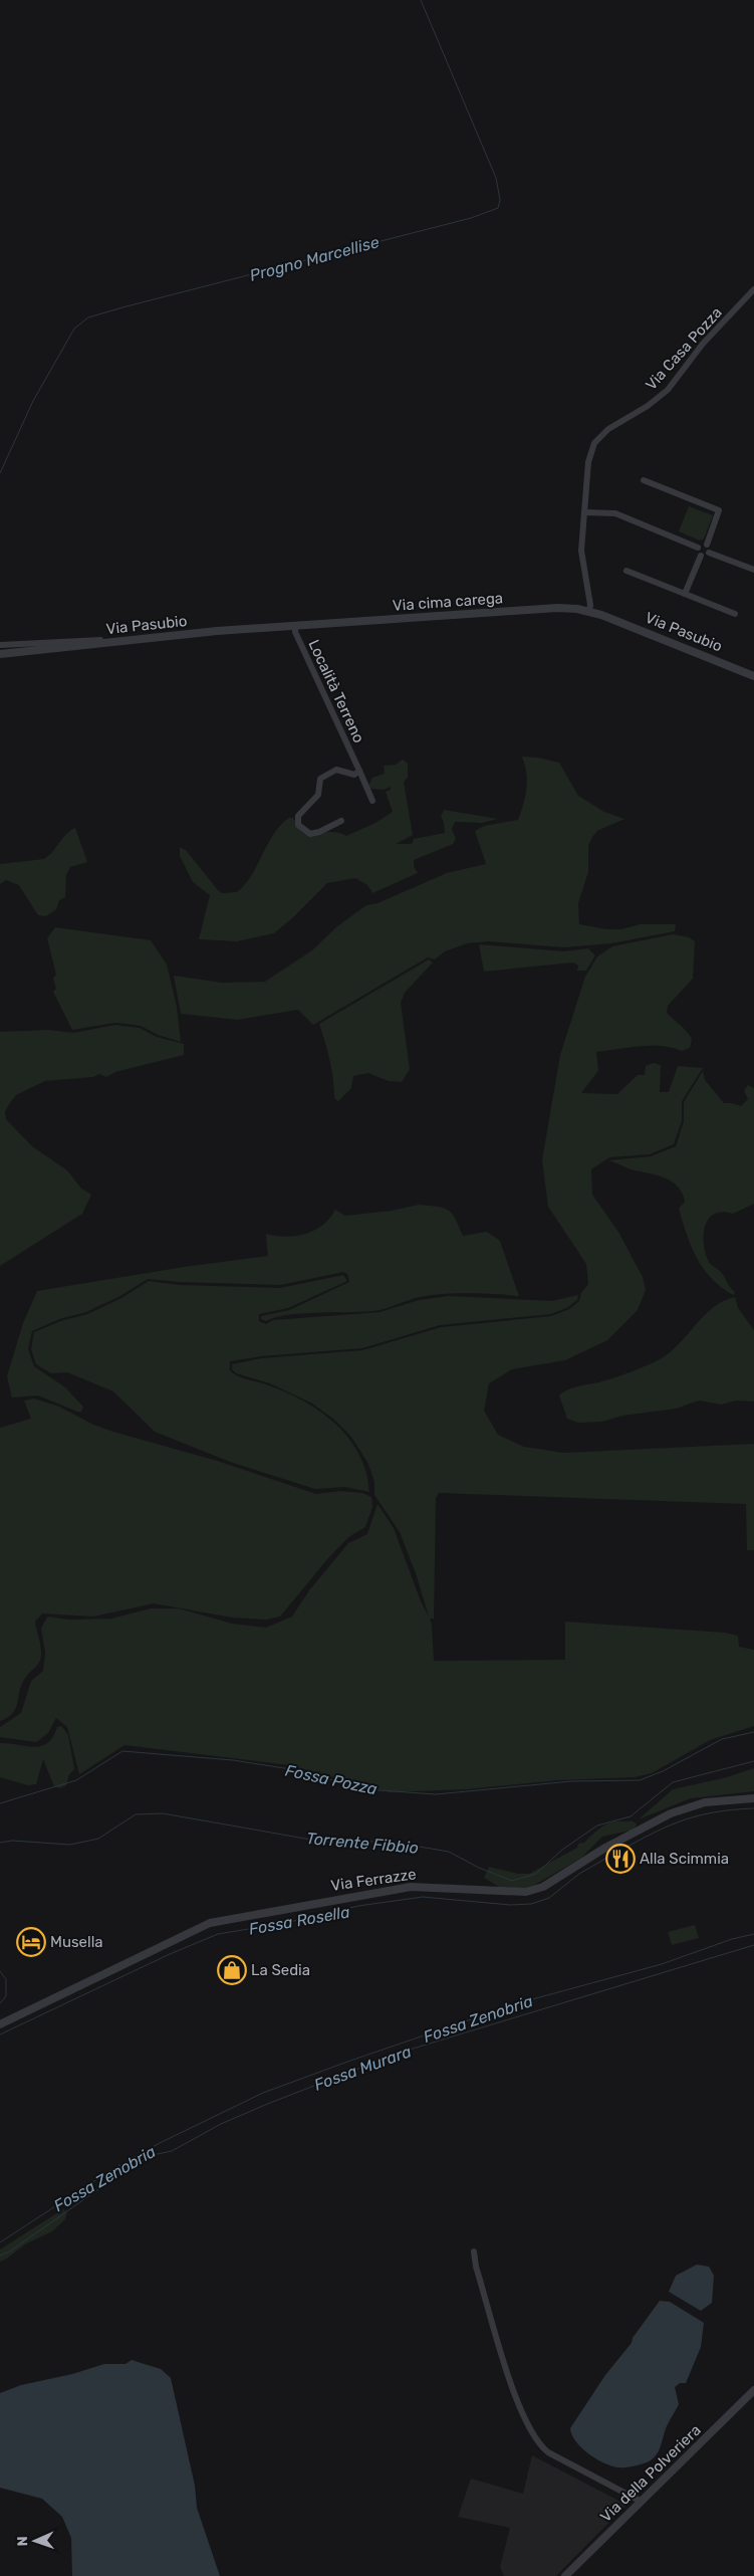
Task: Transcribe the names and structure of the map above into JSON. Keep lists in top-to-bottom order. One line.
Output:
{"streets":{"street":["Via Casa Pozza","Via cima carega","Via Pasubio","Località Terreno","Via Ferrazze","Via della Polveriera"]},"crossings":[["Via Casa Pozza","Via cima carega"],["Via cima carega","Via Pasubio"],["Via cima carega","Località Terreno"],["Via Pasubio","Località Terreno"]],"water":["Progno Marcellise","Fossa Pozza","Torrente Fibbio","Fossa Rosella","Fossa Zenobria","Fossa Murara"],"places":{"restaurant":["Alla Scimmia"],"hotel":["Musella"],"shop":["La Sedia"]},"north":"left"}
